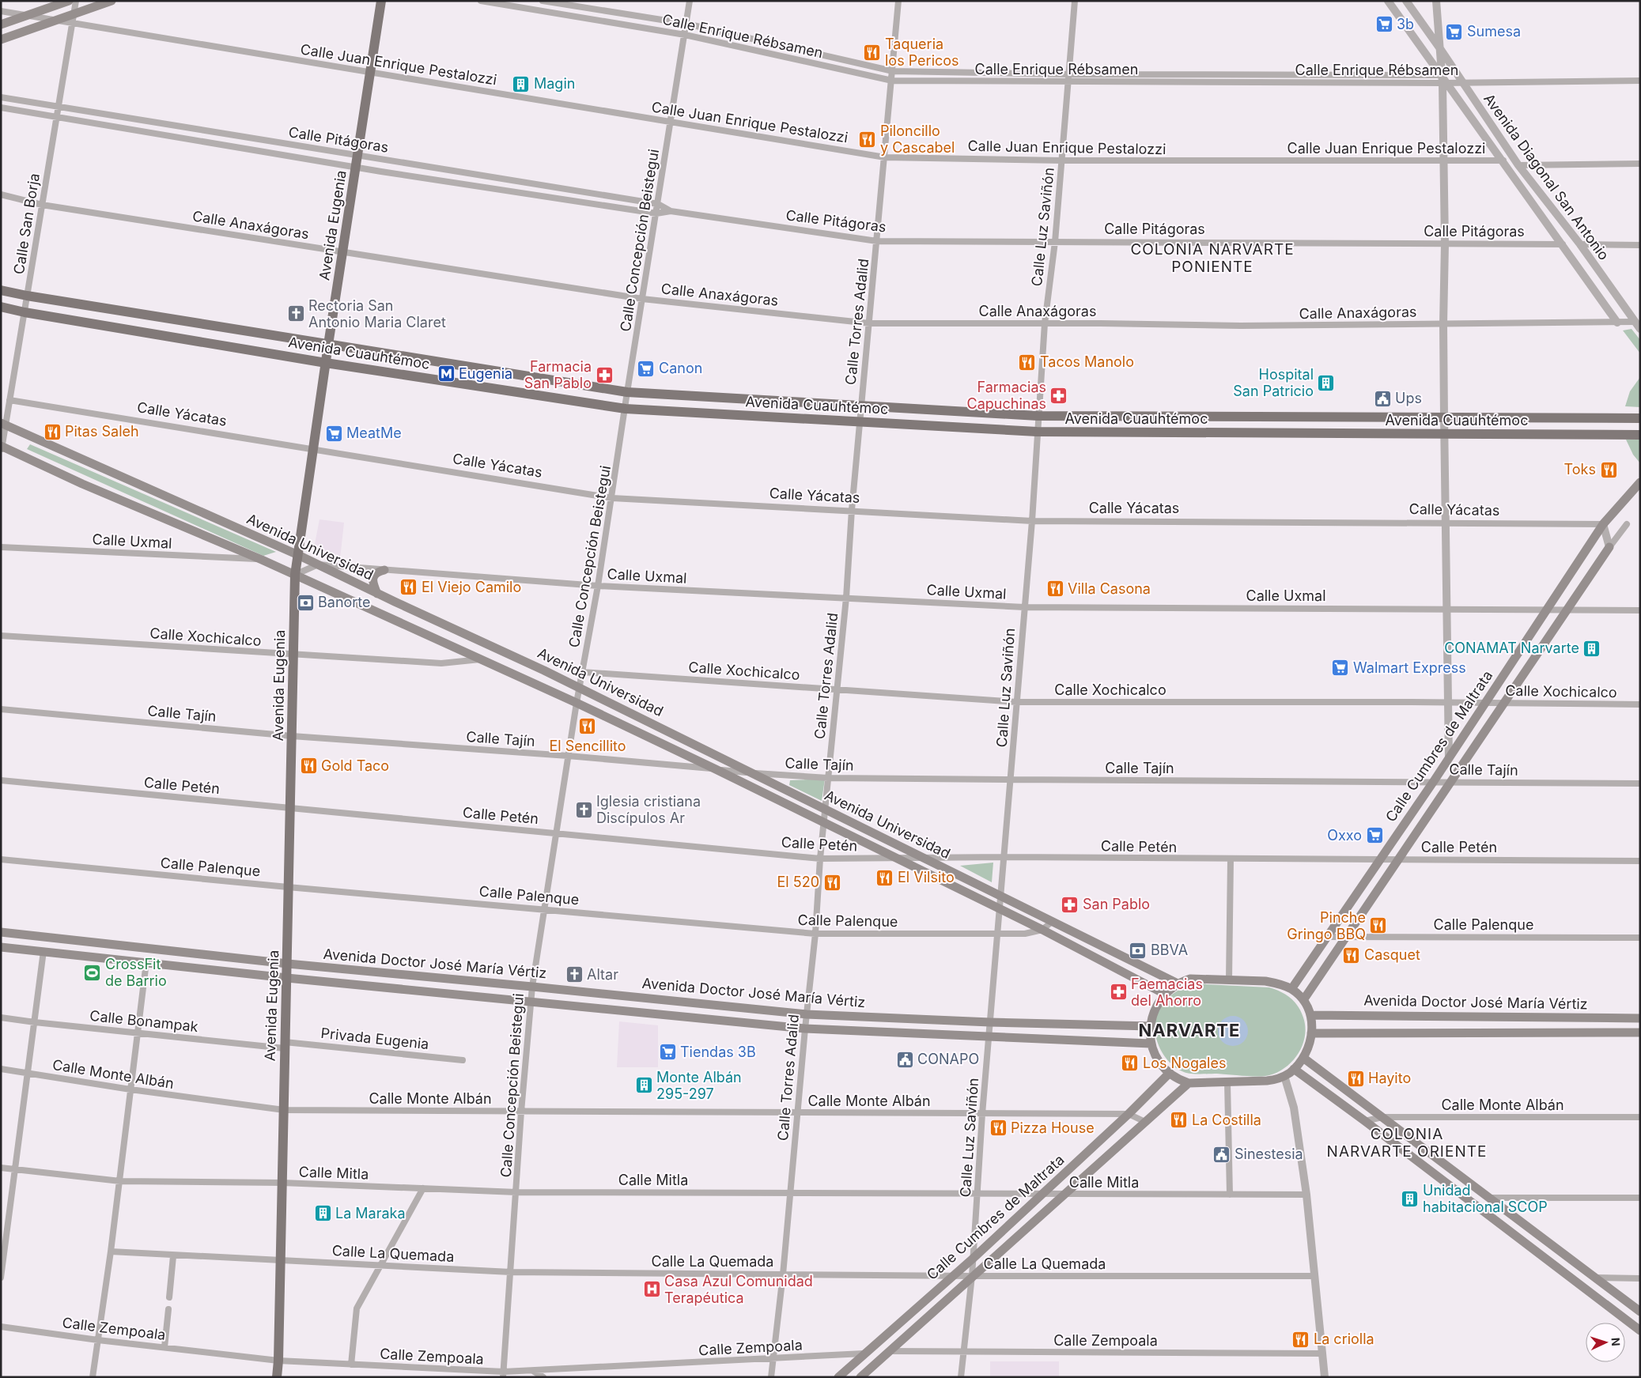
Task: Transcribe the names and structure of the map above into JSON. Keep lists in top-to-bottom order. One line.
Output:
{"streets":{"main road":["Avenida Eugenia","Avenida Cuauhtémoc","Avenida Universidad","Calle Cumbres de Maltrata","Avenida Doctor José María Vértiz"],"street":["Calle Enrique Rébsamen","Calle Juan Enrique Pestalozzi","Calle Pitágoras","Avenida Diagonal San Antonio","Calle San Borja","Calle Anaxágoras","Calle Luz Saviñón","Calle Concepción Beistegui","Calle Torres Adalid","Calle Yácatas","Calle Uxmal","Calle Xochicalco","Calle Tajín","Calle Petén","Calle Palenque","Calle Bonampak","Privada Eugenia","Calle Monte Albán","Calle Mitla","Calle La Quemada","Calle Zempoala"]},"crossings":[["Calle Enrique Rébsamen","Avenida Diagonal San Antonio"],["Calle Enrique Rébsamen","Calle Luz Saviñón"],["Calle Enrique Rébsamen","Calle Concepción Beistegui"],["Calle Enrique Rébsamen","Calle Torres Adalid"],["Calle Juan Enrique Pestalozzi","Avenida Diagonal San Antonio"],["Calle Juan Enrique Pestalozzi","Calle San Borja"],["Calle Juan Enrique Pestalozzi","Avenida Eugenia"],["Calle Juan Enrique Pestalozzi","Calle Luz Saviñón"],["Calle Juan Enrique Pestalozzi","Calle Concepción Beistegui"],["Calle Juan Enrique Pestalozzi","Calle Torres Adalid"],["Calle Pitágoras","Avenida Diagonal San Antonio"],["Calle Pitágoras","Calle San Borja"],["Calle Pitágoras","Avenida Eugenia"],["Calle Pitágoras","Calle Luz Saviñón"],["Calle Pitágoras","Calle Concepción Beistegui"],["Calle Pitágoras","Calle Torres Adalid"],["Avenida Diagonal San Antonio","Calle Anaxágoras"],["Calle San Borja","Calle Anaxágoras"],["Calle San Borja","Avenida Cuauhtémoc"],["Calle San Borja","Calle Yácatas"],["Calle San Borja","Avenida Universidad"],["Calle Anaxágoras","Avenida Eugenia"],["Calle Anaxágoras","Calle Luz Saviñón"],["Calle Anaxágoras","Calle Concepción Beistegui"],["Calle Anaxágoras","Calle Torres Adalid"],["Avenida Eugenia","Avenida Cuauhtémoc"],["Avenida Eugenia","Calle Yácatas"],["Avenida Eugenia","Calle Uxmal"],["Avenida Eugenia","Avenida Universidad"],["Avenida Eugenia","Calle Xochicalco"],["Avenida Eugenia","Calle Tajín"],["Avenida Eugenia","Calle Petén"],["Avenida Eugenia","Calle Palenque"],["Avenida Eugenia","Avenida Doctor José María Vértiz"],["Avenida Eugenia","Calle Bonampak"],["Avenida Eugenia","Privada Eugenia"],["Avenida Eugenia","Calle Monte Albán"],["Avenida Eugenia","Calle Mitla"],["Avenida Eugenia","Calle La Quemada"],["Avenida Eugenia","Calle Zempoala"],["Calle Luz Saviñón","Avenida Cuauhtémoc"],["Calle Luz Saviñón","Calle Yácatas"],["Calle Luz Saviñón","Calle Uxmal"],["Calle Luz Saviñón","Avenida Universidad"],["Calle Luz Saviñón","Calle Xochicalco"],["Calle Luz Saviñón","Calle Tajín"],["Calle Luz Saviñón","Calle Cumbres de Maltrata"],["Calle Luz Saviñón","Calle Petén"],["Calle Luz Saviñón","Calle Palenque"],["Calle Luz Saviñón","Avenida Doctor José María Vértiz"],["Calle Luz Saviñón","Calle Monte Albán"],["Calle Luz Saviñón","Calle Mitla"],["Calle Luz Saviñón","Calle La Quemada"],["Calle Luz Saviñón","Calle Zempoala"],["Calle Concepción Beistegui","Avenida Cuauhtémoc"],["Calle Concepción Beistegui","Calle Yácatas"],["Calle Concepción Beistegui","Calle Uxmal"],["Calle Concepción Beistegui","Avenida Universidad"],["Calle Concepción Beistegui","Calle Xochicalco"],["Calle Concepción Beistegui","Calle Tajín"],["Calle Concepción Beistegui","Calle Petén"],["Calle Concepción Beistegui","Calle Palenque"],["Calle Concepción Beistegui","Avenida Doctor José María Vértiz"],["Calle Concepción Beistegui","Calle Monte Albán"],["Calle Concepción Beistegui","Calle Mitla"],["Calle Concepción Beistegui","Calle La Quemada"],["Calle Concepción Beistegui","Calle Zempoala"],["Calle Torres Adalid","Avenida Cuauhtémoc"],["Calle Torres Adalid","Calle Yácatas"],["Calle Torres Adalid","Calle Uxmal"],["Calle Torres Adalid","Avenida Universidad"],["Calle Torres Adalid","Calle Xochicalco"],["Calle Torres Adalid","Calle Tajín"],["Calle Torres Adalid","Calle Petén"],["Calle Torres Adalid","Calle Palenque"],["Calle Torres Adalid","Avenida Doctor José María Vértiz"],["Calle Torres Adalid","Calle Monte Albán"],["Calle Torres Adalid","Calle Mitla"],["Calle Torres Adalid","Calle La Quemada"],["Calle Torres Adalid","Calle Zempoala"],["Calle Yácatas","Calle Cumbres de Maltrata"],["Calle Uxmal","Avenida Universidad"],["Calle Uxmal","Calle Cumbres de Maltrata"],["Avenida Universidad","Calle Xochicalco"],["Avenida Universidad","Calle Tajín"],["Avenida Universidad","Calle Cumbres de Maltrata"],["Avenida Universidad","Calle Petén"],["Avenida Universidad","Calle Palenque"],["Avenida Universidad","Avenida Doctor José María Vértiz"],["Calle Xochicalco","Calle Cumbres de Maltrata"],["Calle Tajín","Calle Cumbres de Maltrata"],["Calle Cumbres de Maltrata","Calle Petén"],["Calle Cumbres de Maltrata","Calle Palenque"],["Calle Cumbres de Maltrata","Avenida Doctor José María Vértiz"],["Calle Cumbres de Maltrata","Calle Monte Albán"],["Calle Cumbres de Maltrata","Calle Mitla"],["Calle Cumbres de Maltrata","Calle La Quemada"],["Calle Cumbres de Maltrata","Calle Zempoala"],["Calle Bonampak","Privada Eugenia"]],"districts":["COLONIA NARVARTE PONIENTE","NARVARTE","COLONIA NARVARTE ORIENTE"],"places":{"supermarket":["3b","Sumesa","Canon","MeatMe","Walmart Express","Oxxo","Tiendas 3B"],"restaurant":["Taqueria los Pericos","Piloncillo y Cascabel","Tacos Manolo","Pitas Saleh","Toks","El Viejo Camilo","Villa Casona","El Sencillito","Gold Taco","El Vilsito","El 520","Pinche Gringo BBQ","Casquet","Los Nogales","Hayito","La Costilla","Pizza House","La criolla"],"building":["Magin","Hospital San Patricio","CONAMAT Narvarte","Monte Albán 295-297","Unidad habitacional SCOP","La Maraka"],"church":["Rectoria San Antonio Maria Claret","Iglesia cristiana Discípulos Ar","Altar"],"metro station":["Eugenia"],"pharmacy":["Farmacia San Pablo","Farmacias Capuchinas","San Pablo","Faemacias del Ahorro"],"public building":["Ups","CONAPO","Sinestesia"],"bank":["Banorte","BBVA"],"sports":["CrossFit de Barrio"],"hospital":["Casa Azul Comunidad Terapéutica"]},"north":"right"}
